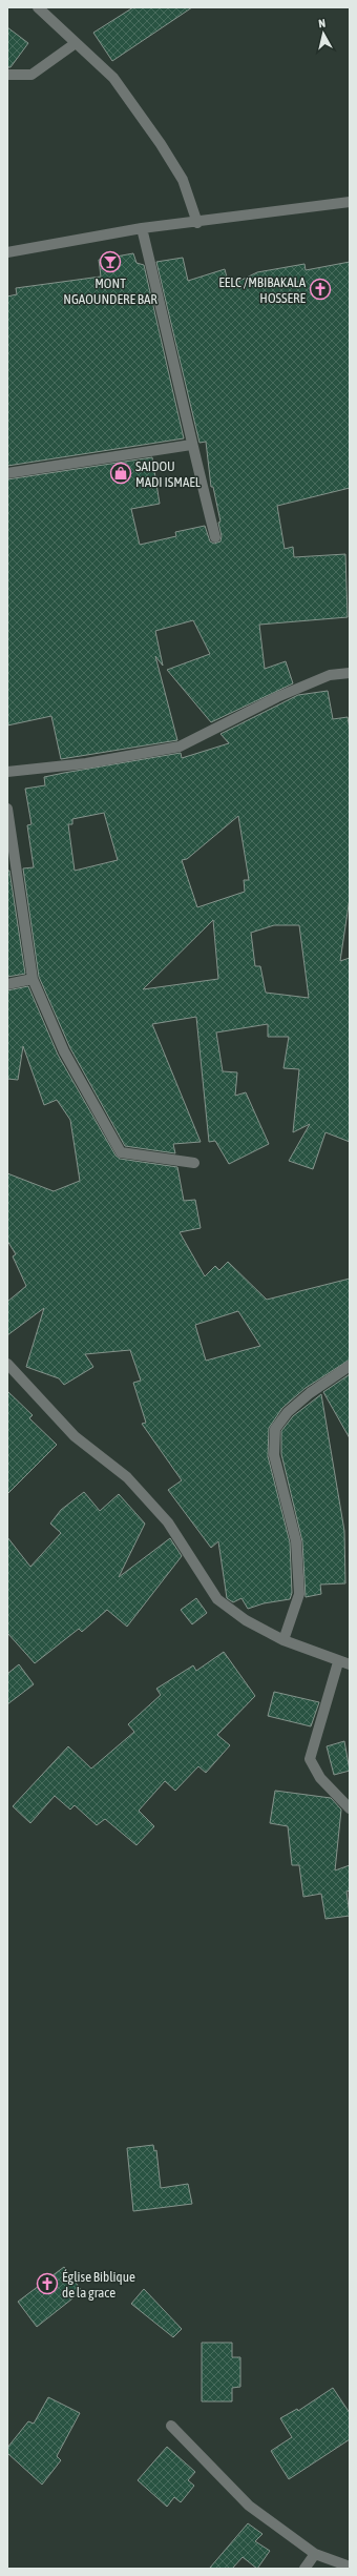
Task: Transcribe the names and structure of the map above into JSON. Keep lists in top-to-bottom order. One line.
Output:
{"places":{"bar":["MONT NGAOUNDERE BAR"],"church":["EELC /MBIBAKALA HOSSERE","Église Biblique de la grace"],"shop":["SAIDOU MADI ISMAEL"]},"north":"top"}
